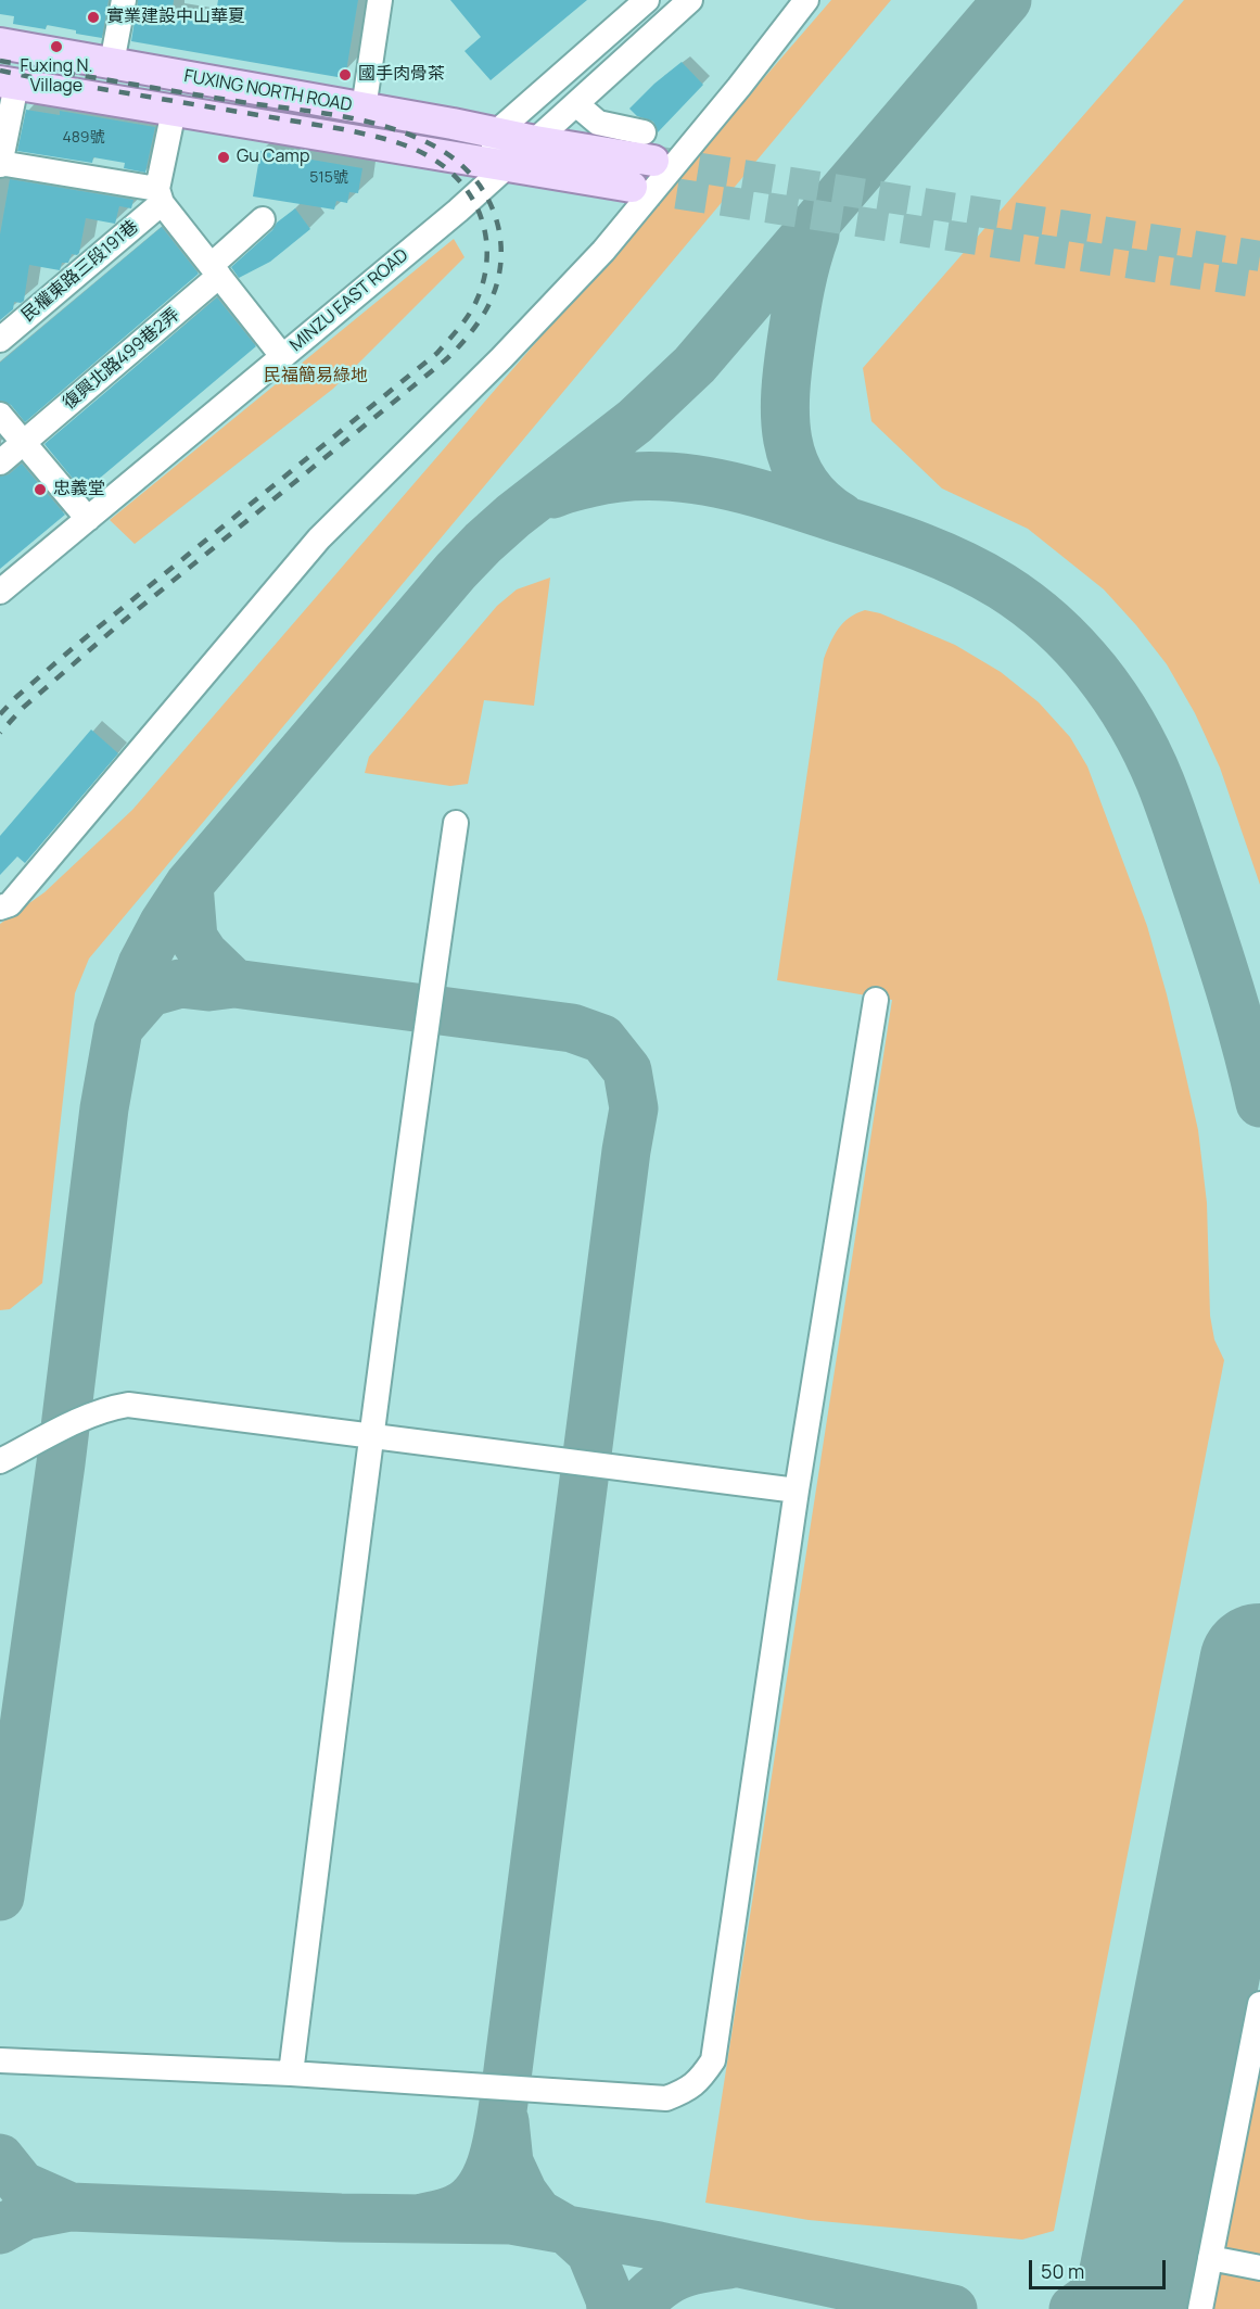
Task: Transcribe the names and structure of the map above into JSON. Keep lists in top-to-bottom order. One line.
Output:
{"streets":{"main road":["FUXING NORTH ROAD"],"street":["民權東路三段191巷","MINZU EAST ROAD","復興北路499巷2弄"]},"crossings":[["FUXING NORTH ROAD","MINZU EAST ROAD"]],"parks":["民福簡易綠地"],"places":["實業建設中山華夏","Fuxing N. Village","國手肉骨茶","Gu Camp","忠義堂"],"house_numbers":["489號","515號"],"scale_bar":"50 m"}
